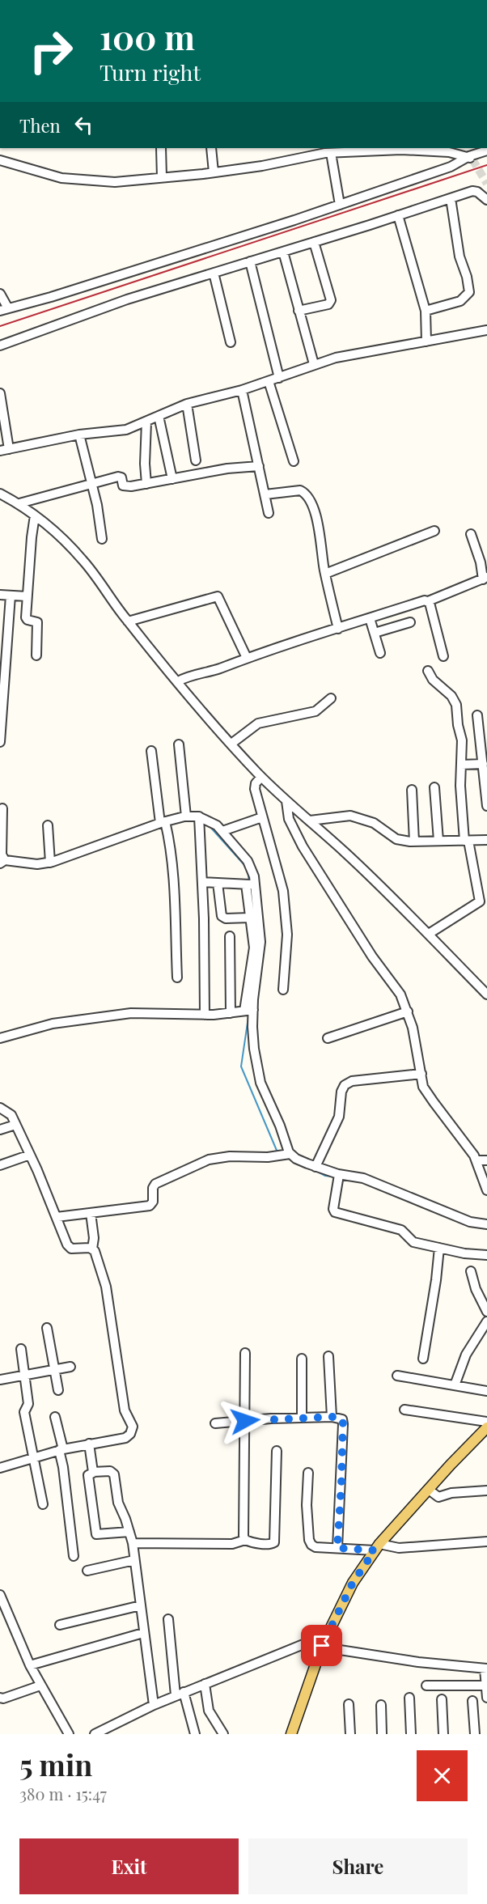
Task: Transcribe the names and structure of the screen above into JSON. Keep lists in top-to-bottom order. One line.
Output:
{"page":{"turn":["100 m","Turn right"],"then":"Then","heading":["5 min","380 m · 15:47"],"buttons":["Exit","Share"]}}
